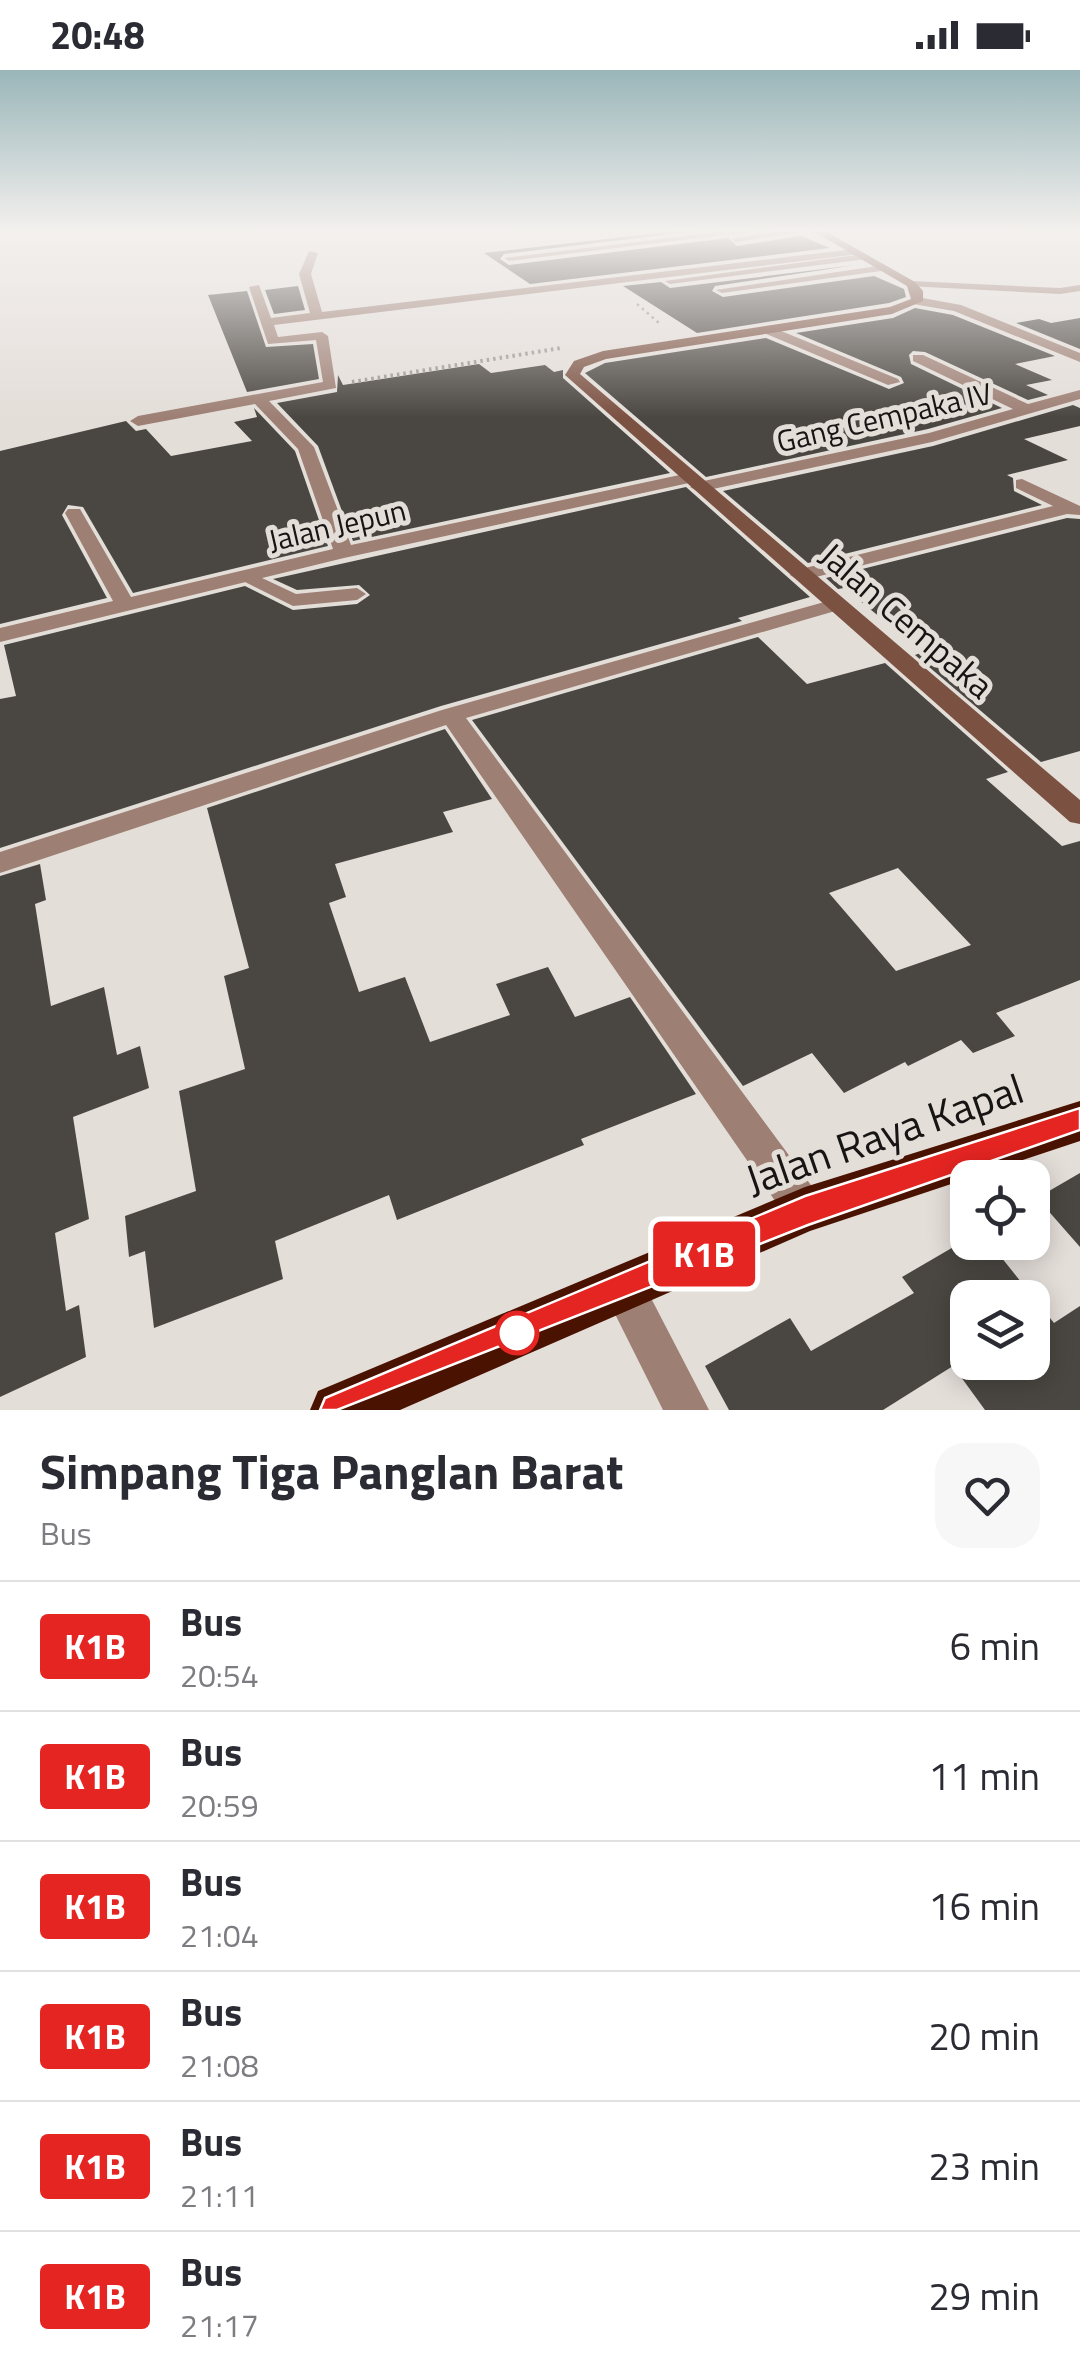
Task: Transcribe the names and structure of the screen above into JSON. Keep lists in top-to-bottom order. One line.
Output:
{"streets":{"highway":["Jalan Raya Kapal"],"street":["Gang Cempaka IV","Jalan Jepun","Jalan Cempaka"]},"crossings":[["Gang Cempaka IV","Jalan Jepun"],["Gang Cempaka IV","Jalan Cempaka"],["Jalan Jepun","Jalan Cempaka"]],"lines":["bus line K1B"],"page":{"status":"20:48","on_map":"K1B","heading":["Simpang Tiga Panglan Barat","Bus"],"list":[{"mark":"K1B","name":"Bus","note":"20:54","value":"6 min"},{"mark":"K1B","name":"Bus","note":"20:59","value":"11 min"},{"mark":"K1B","name":"Bus","note":"21:04","value":"16 min"},{"mark":"K1B","name":"Bus","note":"21:08","value":"20 min"},{"mark":"K1B","name":"Bus","note":"21:11","value":"23 min"},{"mark":"K1B","name":"Bus","note":"21:17","value":"29 min"}]}}
